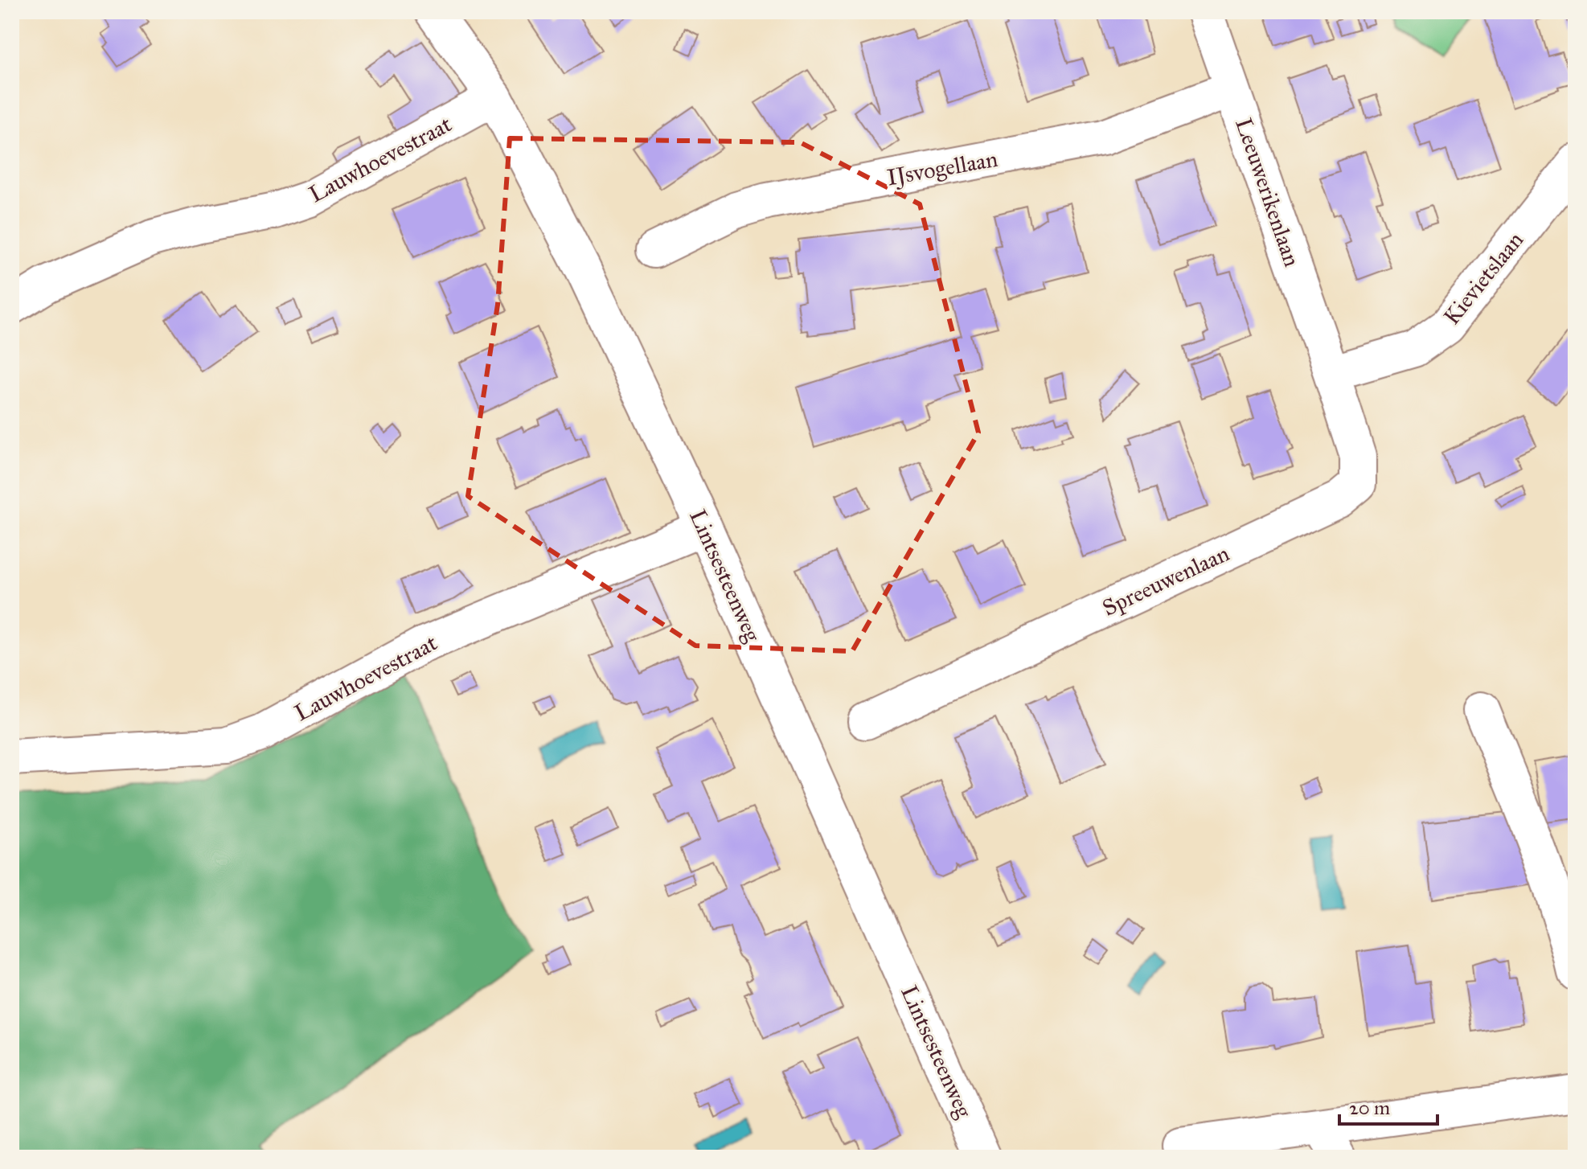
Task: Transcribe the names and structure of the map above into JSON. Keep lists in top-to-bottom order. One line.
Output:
{"streets":{"street":["Lauwhoevestraat","IJsvogellaan","Leeuwerikenlaan","Kievietslaan","Lintsesteenweg","Spreeuwenlaan"]},"crossings":[["Lauwhoevestraat","Lintsesteenweg"],["IJsvogellaan","Leeuwerikenlaan"],["Leeuwerikenlaan","Kievietslaan"],["Leeuwerikenlaan","Spreeuwenlaan"],["Kievietslaan","Spreeuwenlaan"]],"scale_bar":"20 m"}
